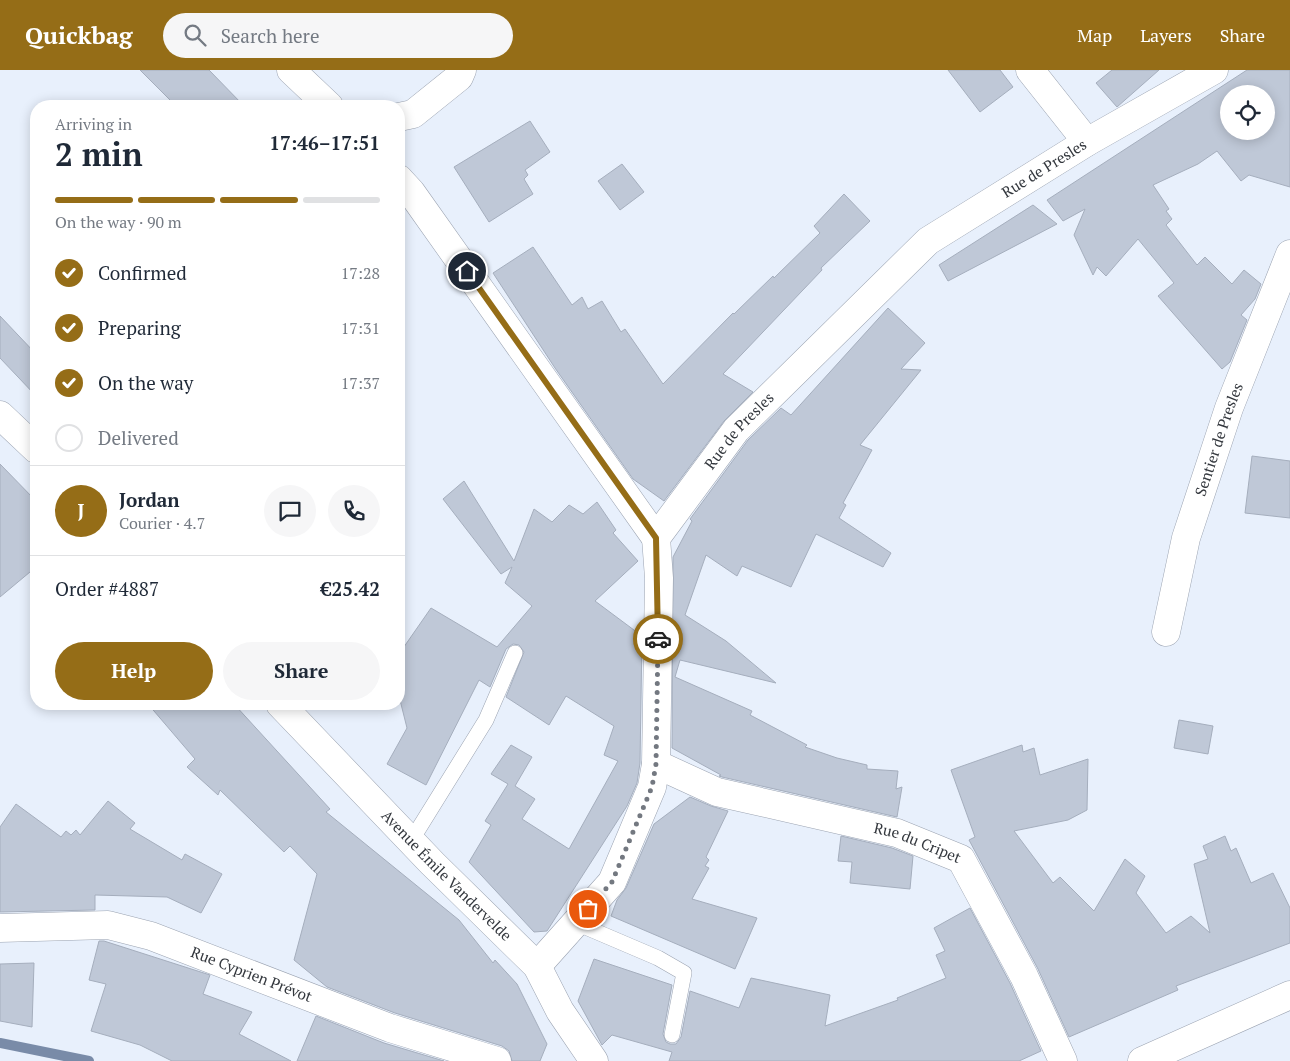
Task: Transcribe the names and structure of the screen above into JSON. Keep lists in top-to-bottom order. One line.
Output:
{"streets":{"street":["Rue de Presles","Sentier de Presles","Rue du Cripet","Avenue Émile Vandervelde","Rue Cyprien Prévot"]},"page":{"header":"Quickbag","search":"Search here","nav":["Map","Layers","Share"],"heading":["2 min","Arriving in","17:46–17:51"],"panel":["Jordan","Courier · 4.7","Order #4887","€25.42"],"bar":"On the way · 90 m","list":[["Confirmed","17:28"],["Preparing","17:31"],["On the way","17:37"],"Delivered"],"round":"J","buttons":["Help","Share"]}}
